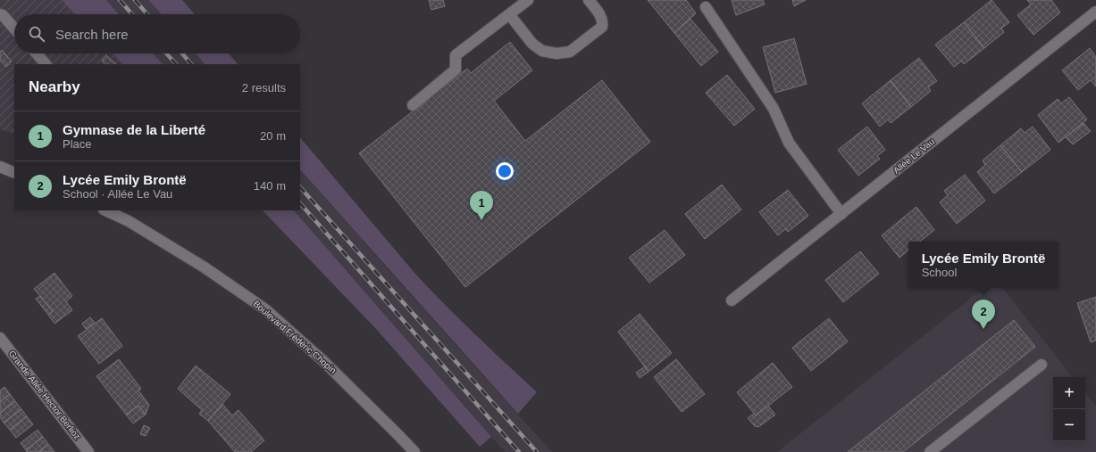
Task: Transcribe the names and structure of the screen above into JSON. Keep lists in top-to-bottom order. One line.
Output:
{"streets":{"street":["Allée Le Vau","Boulevard Frédéric Chopin","Grande Allée Hector Berlioz"]},"page":{"search":"Search here","heading":["Nearby","2 results"],"list":[{"mark":"1","name":"Gymnase de la Liberté","note":"Place","value":"20 m"},{"mark":"2","name":"Lycée Emily Brontë","note":"School · Allée Le Vau","value":"140 m"}],"pins":["1","2"],"popup":["Lycée Emily Brontë","School"],"map_buttons":["+","−"]}}
